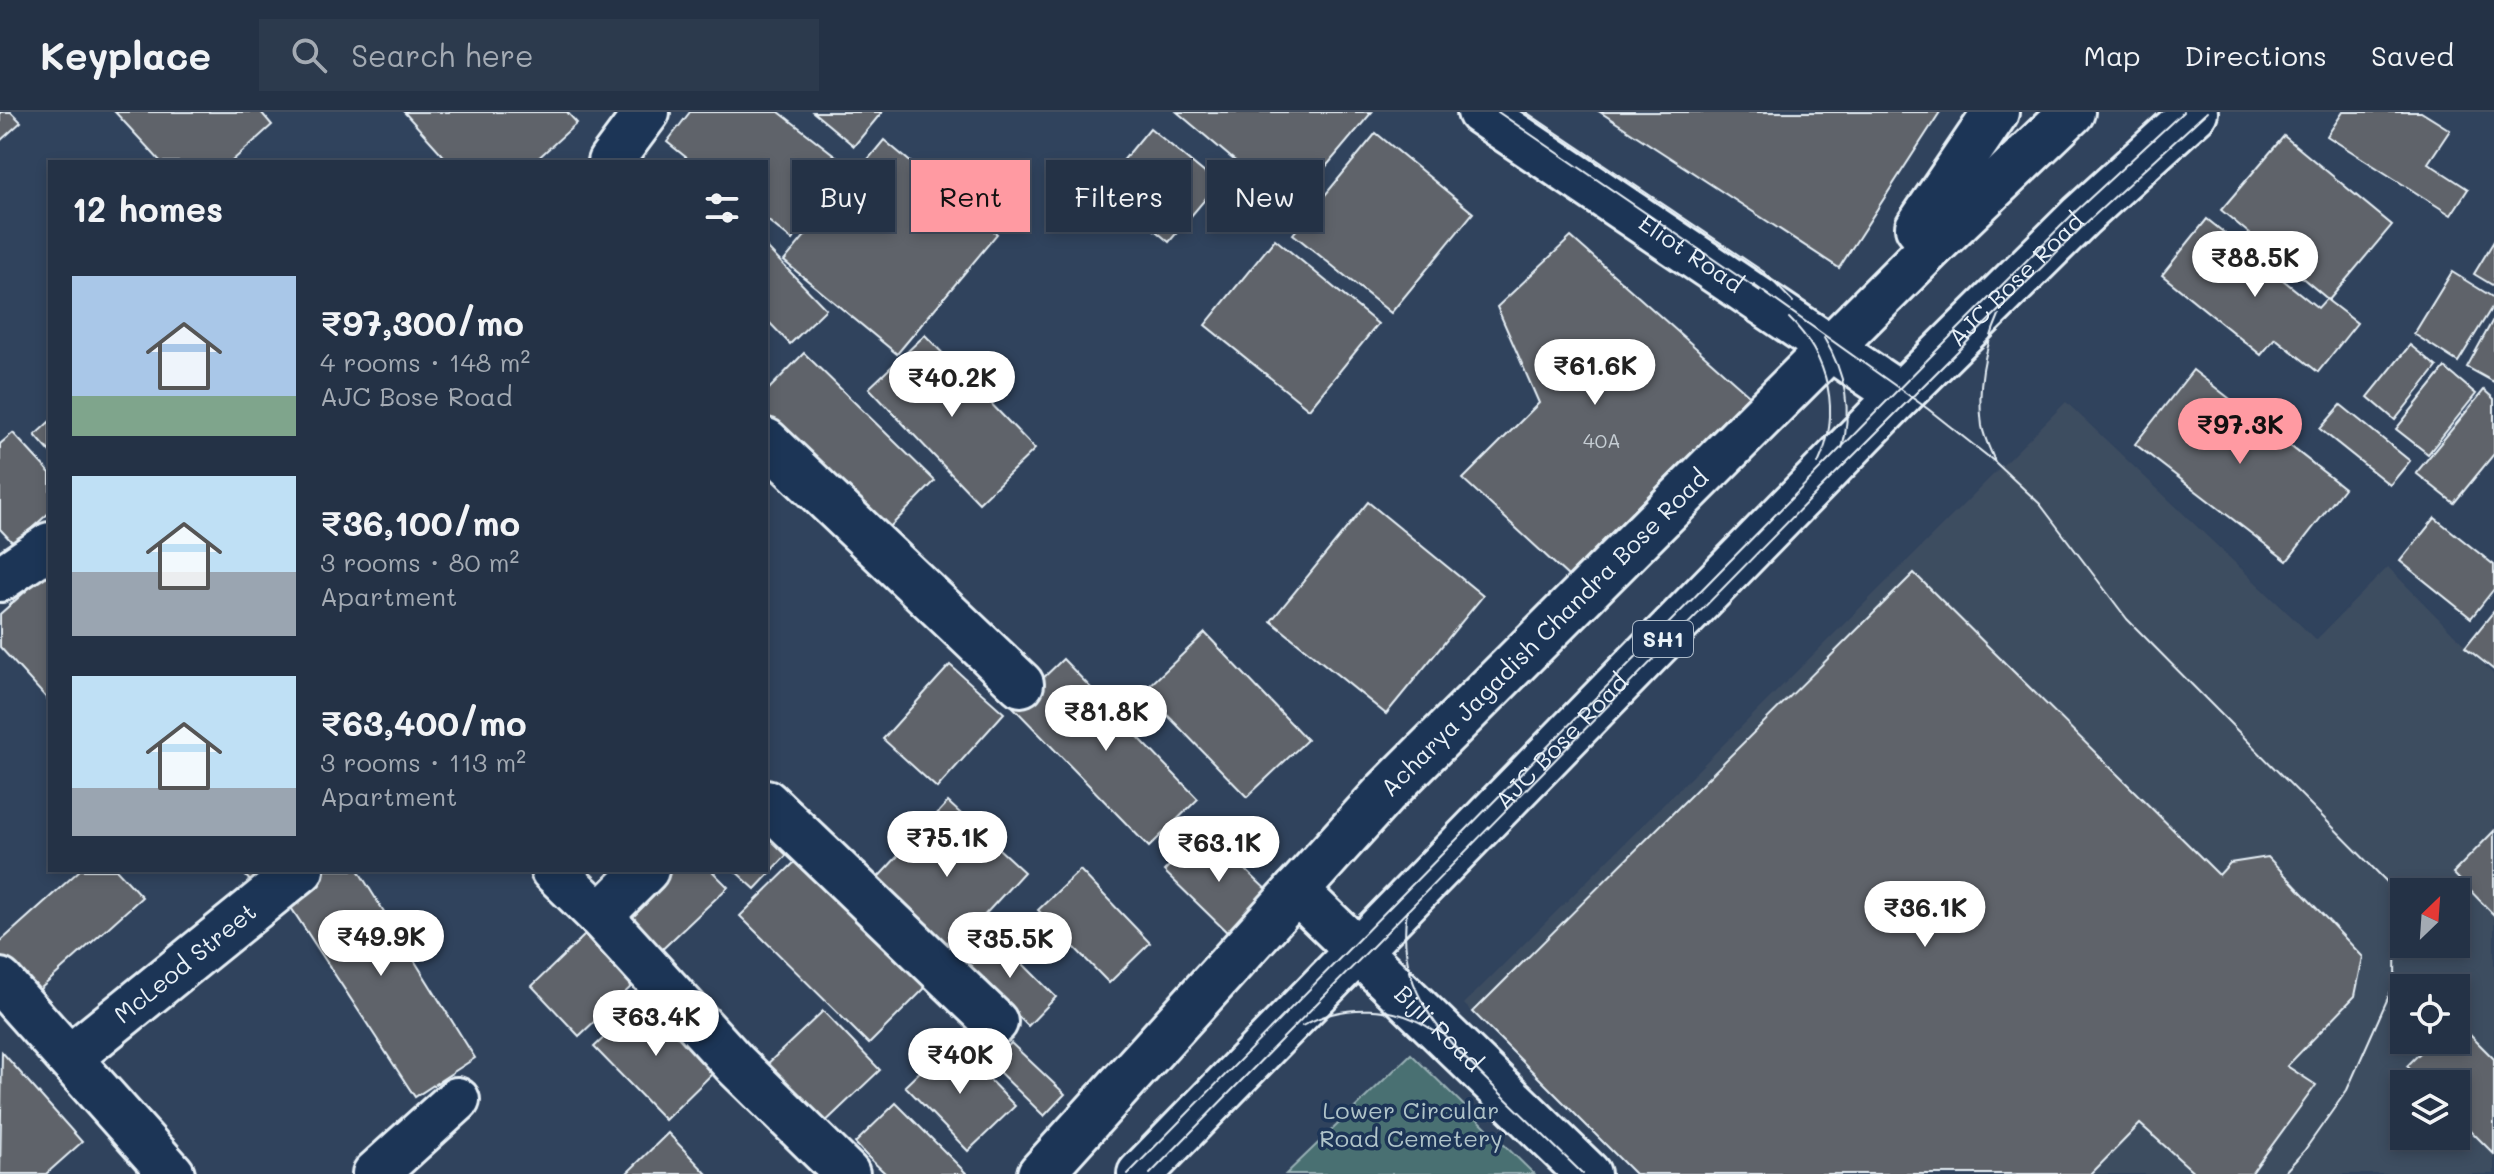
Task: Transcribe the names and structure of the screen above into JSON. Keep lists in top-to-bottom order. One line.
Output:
{"streets":{"main road":["Eliot Road","AJC Bose Road","Acharya Jagadish Chandra Bose Road","SH1","McLeod Street","Bijli Road"]},"crossings":[["Eliot Road","AJC Bose Road"],["Eliot Road","Acharya Jagadish Chandra Bose Road"],["AJC Bose Road","Bijli Road"],["Acharya Jagadish Chandra Bose Road","Bijli Road"]],"parks":["Lower Circular Road Cemetery"],"house_numbers":["40A"],"north":"top right","page":{"header":"Keyplace","search":"Search here","nav":["Map","Directions","Saved"],"chip":["Buy","Rent","Filters","New"],"heading":"12 homes","price":["₹88.5K","₹61.6K","₹40.2K","₹97.3K","₹81.8K","₹75.1K","₹63.1K","₹36.1K","₹49.9K","₹35.5K","₹63.4K","₹40K"],"list":[{"name":"₹97,300/mo","note":"4 rooms · 148 m² · AJC Bose Road"},{"name":"₹36,100/mo","note":"3 rooms · 80 m² · Apartment"},{"name":"₹63,400/mo","note":"3 rooms · 113 m² · Apartment"}]}}
